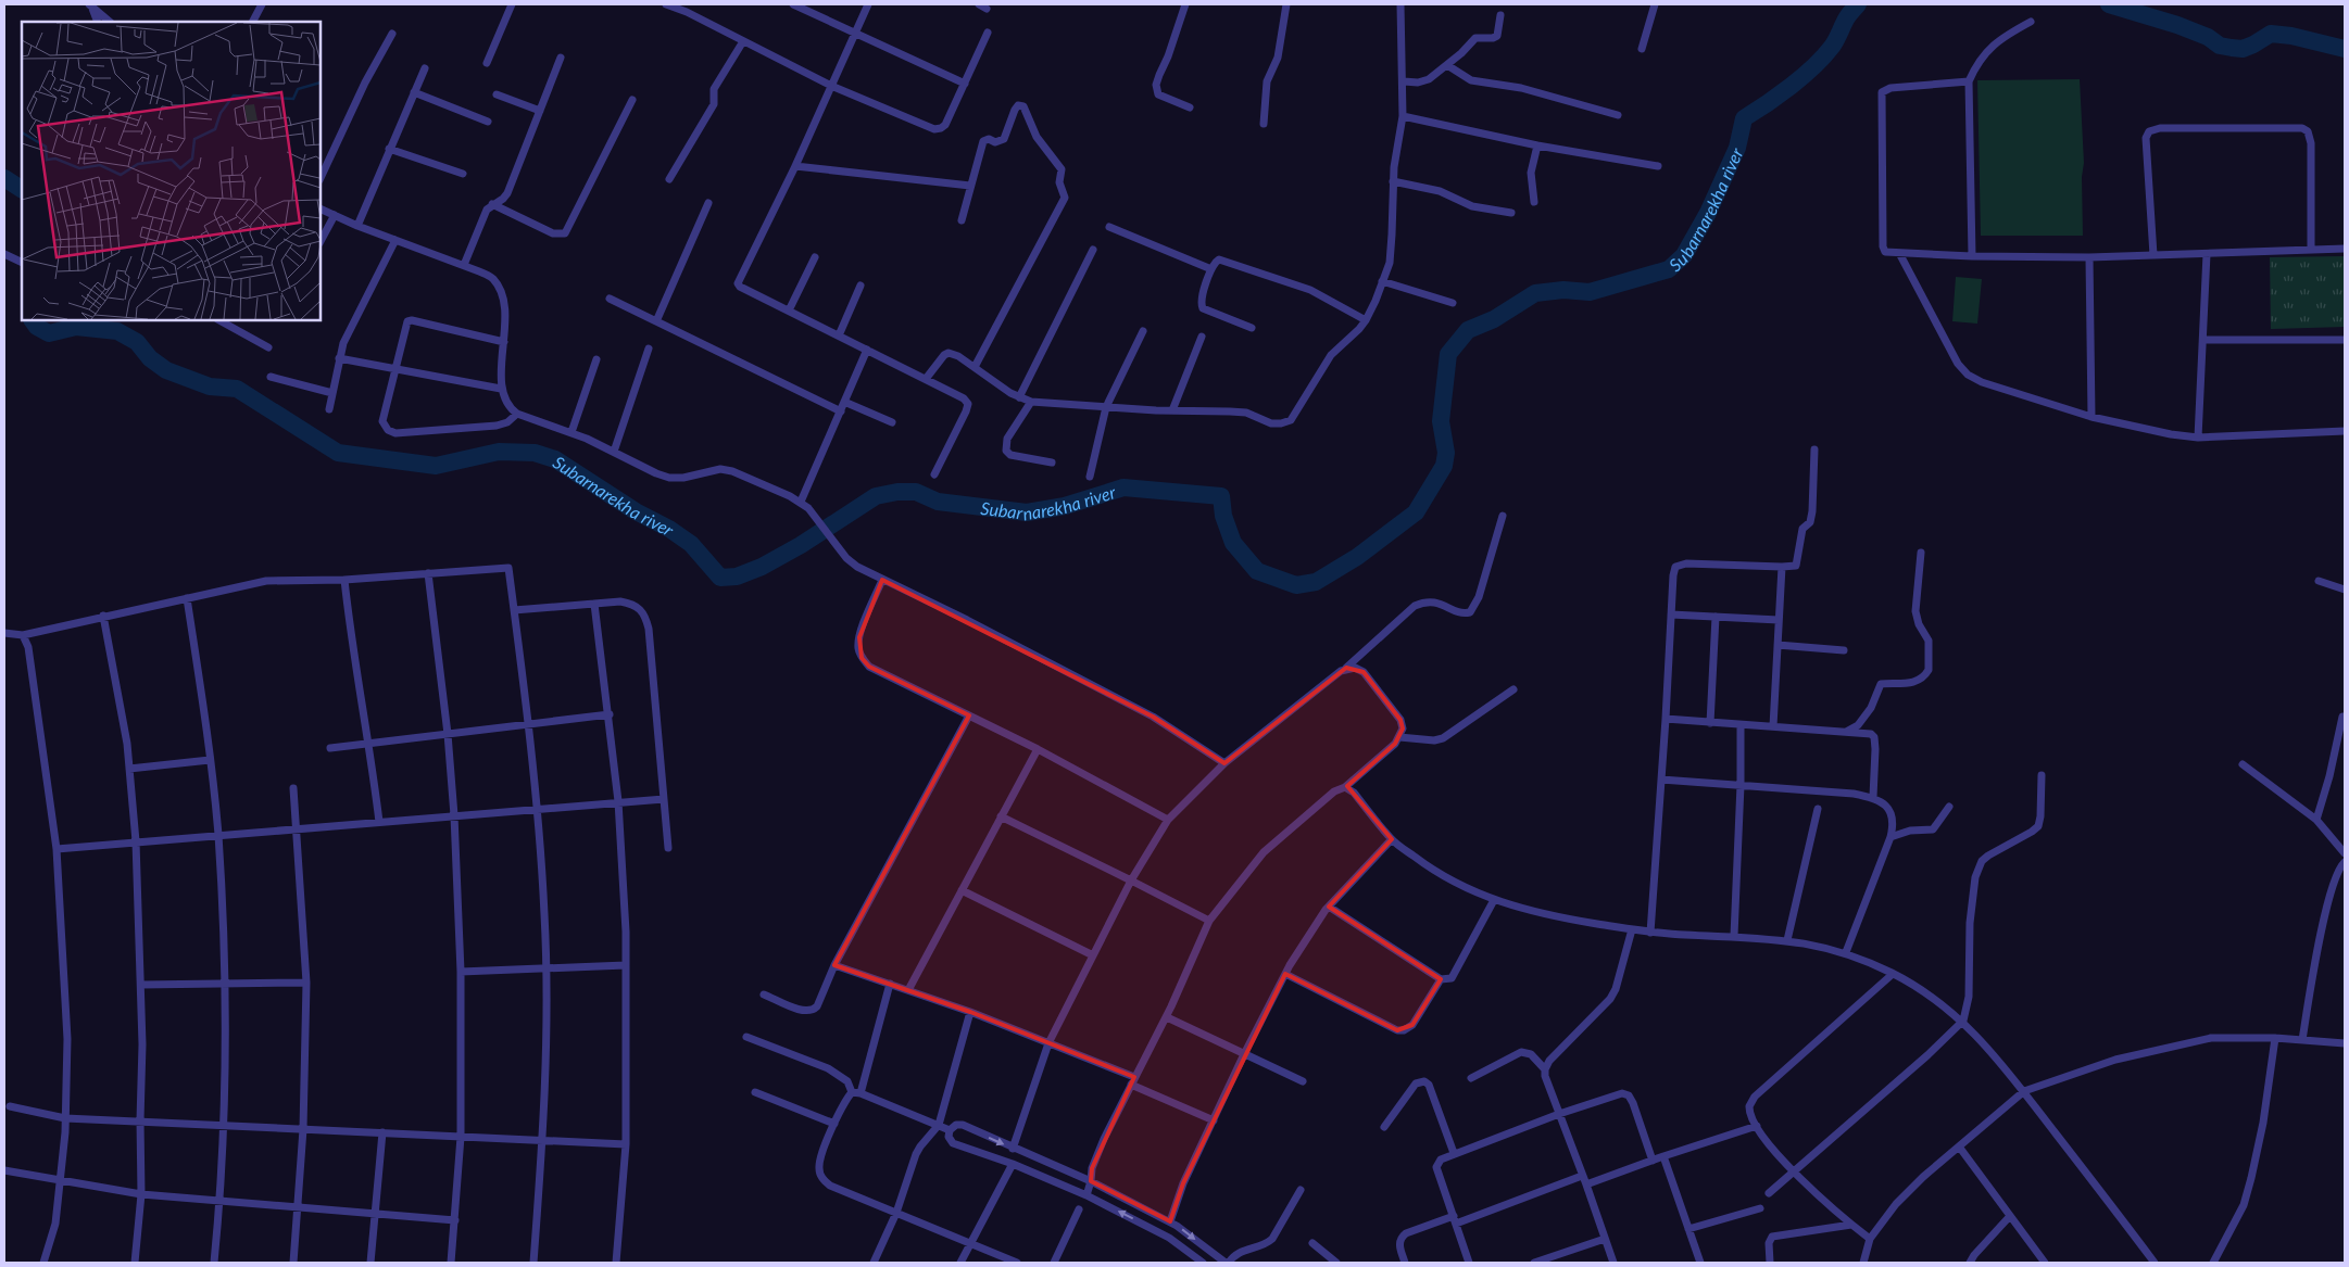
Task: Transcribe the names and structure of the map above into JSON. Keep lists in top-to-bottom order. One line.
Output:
{"water":["Subarnarekha river"]}
